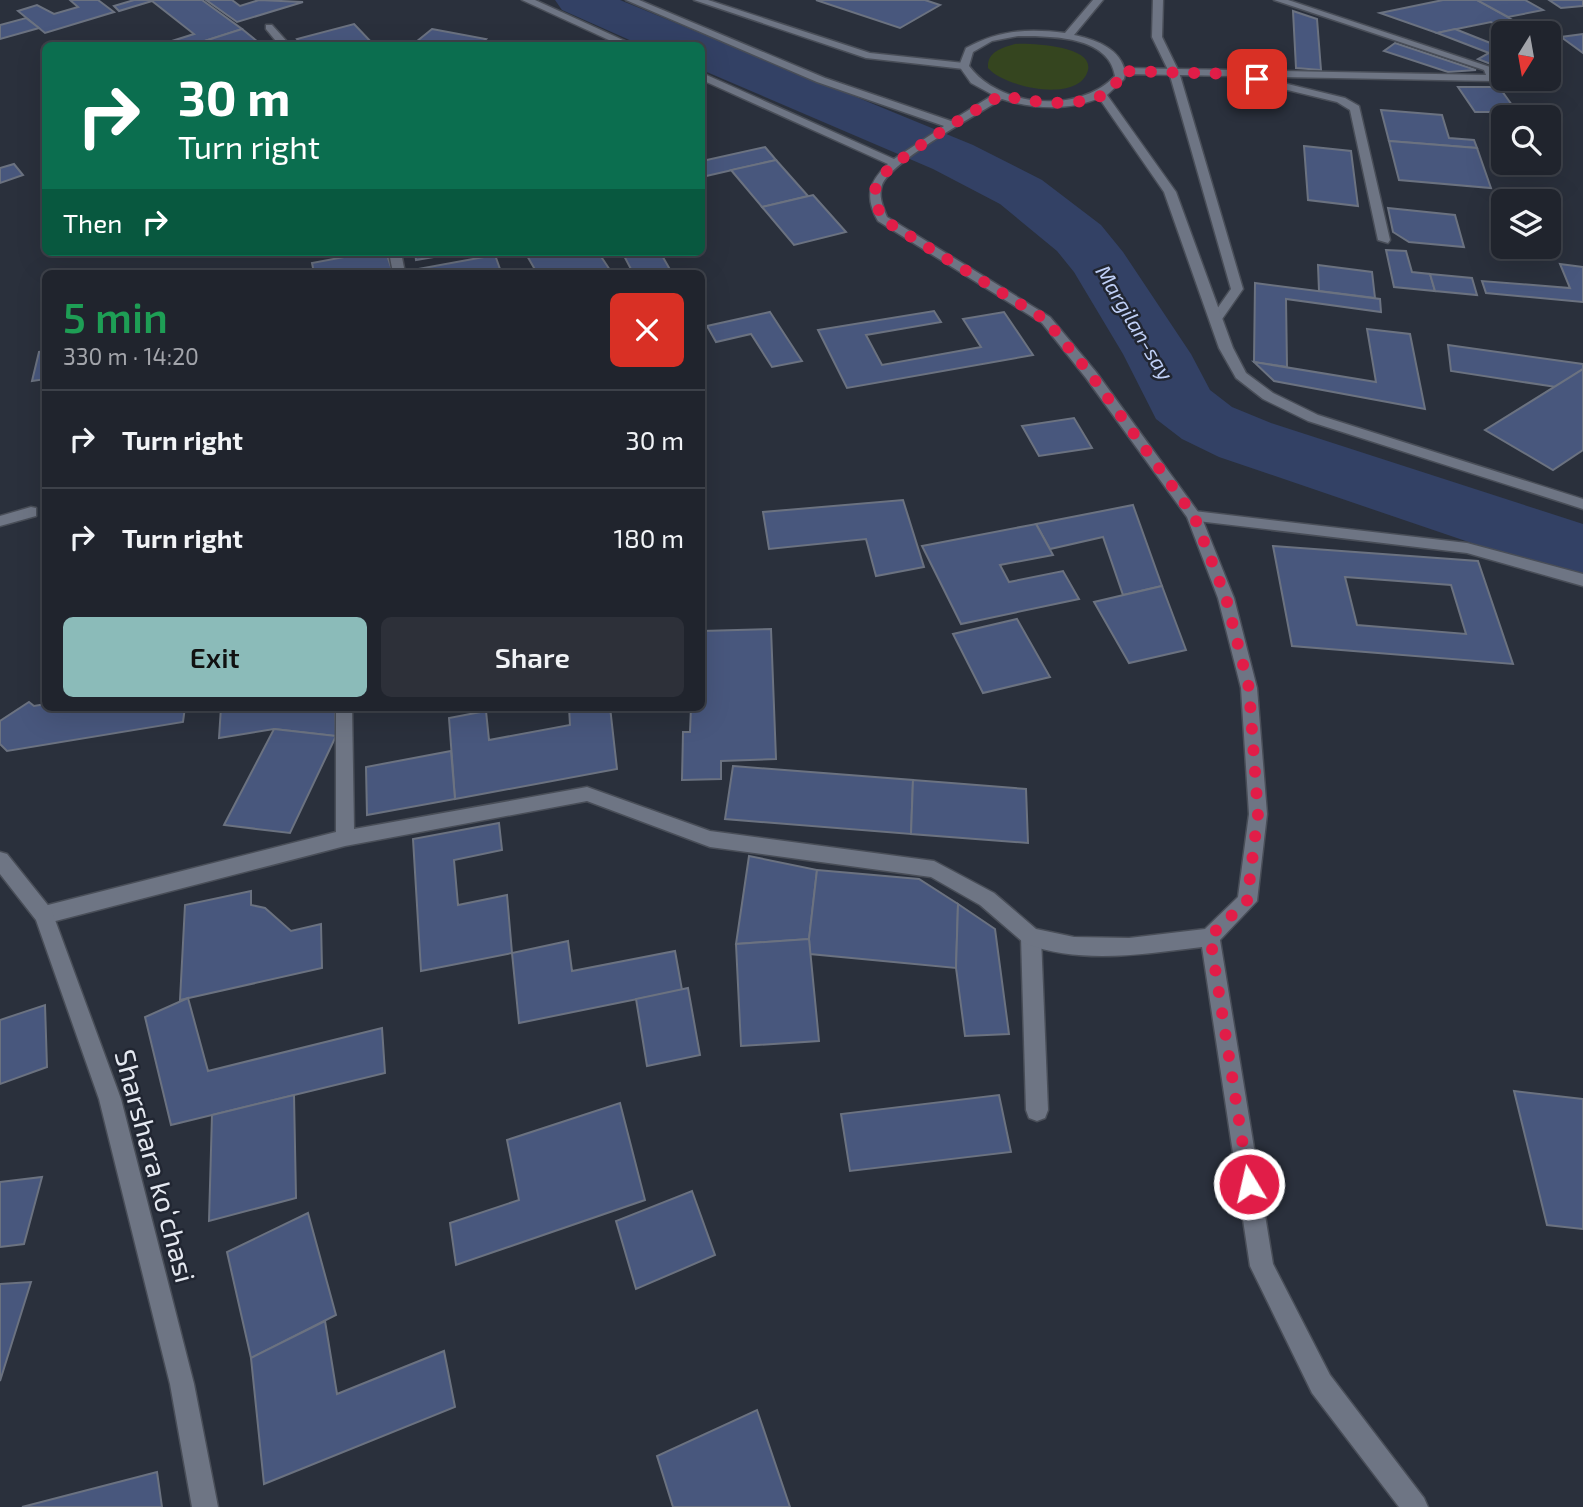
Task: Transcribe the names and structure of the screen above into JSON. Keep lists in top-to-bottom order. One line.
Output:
{"streets":{"street":["Sharshara koʻchasi"]},"water":["Margilan-say"],"north":"bottom","page":{"turn":["30 m","Turn right"],"then":"Then","heading":["5 min","330 m · 14:20"],"list":[{"name":"Turn right","value":"30 m"},{"name":"Turn right","value":"180 m"}],"buttons":["Exit","Share"]}}
